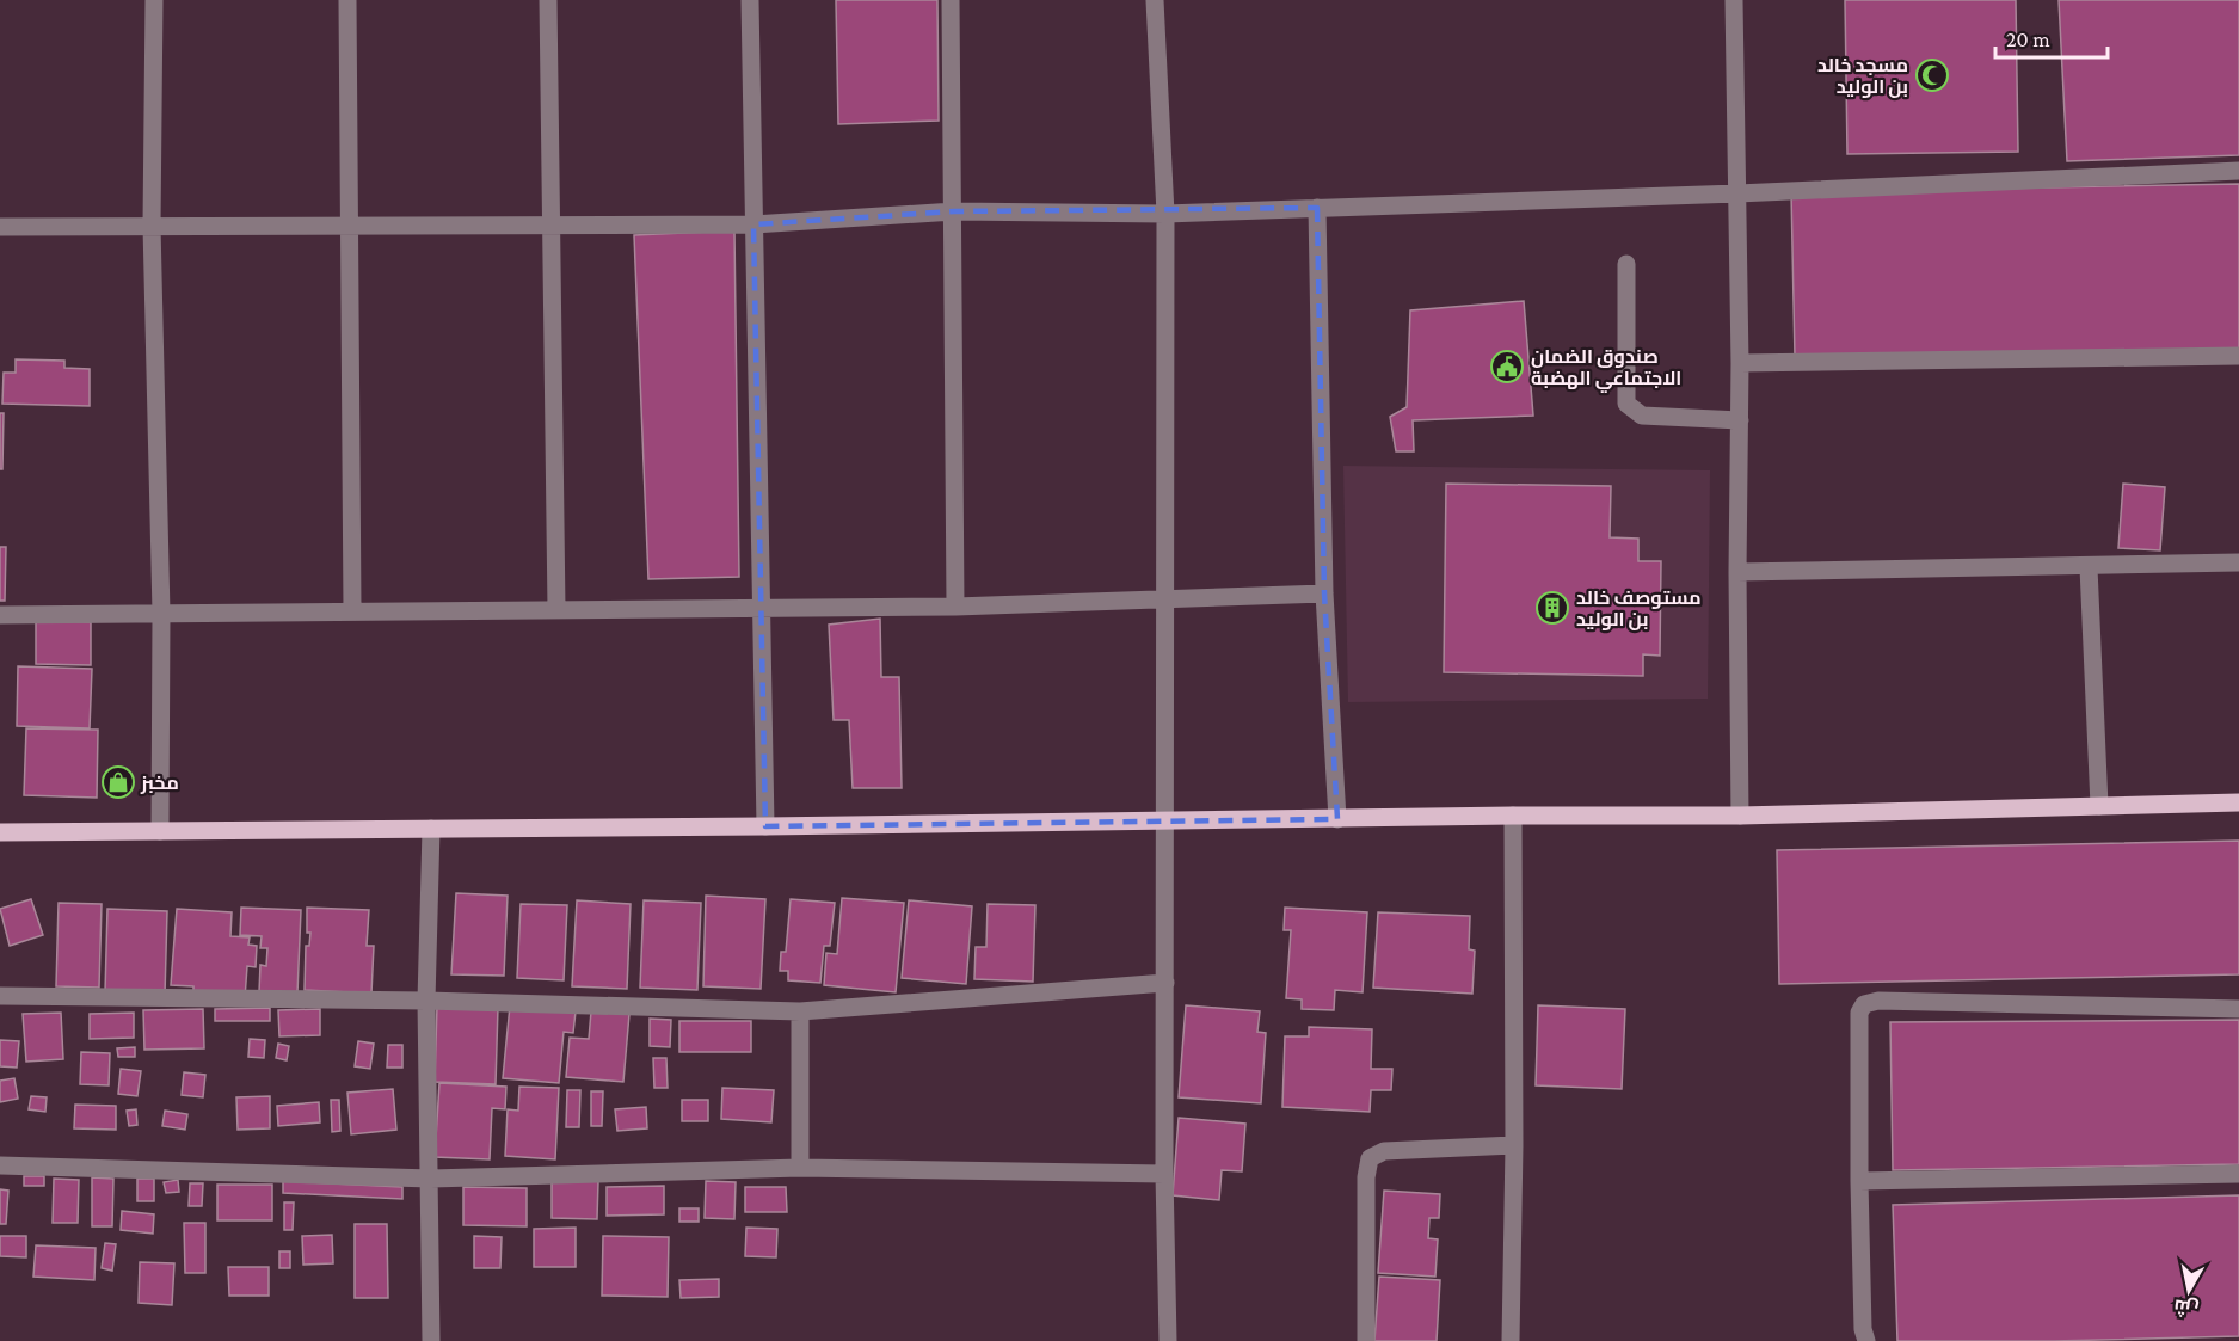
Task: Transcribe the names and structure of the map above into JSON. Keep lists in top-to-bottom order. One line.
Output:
{"places":{"mosque":["مسجد خالد بن الوليد"],"public building":["صندوق الضمان الاجتماعي الهضبة"],"building":["مستوصف خالد بن الوليد"],"shop":["مخبز"]},"scale_bar":"20 m","north":"bottom"}
